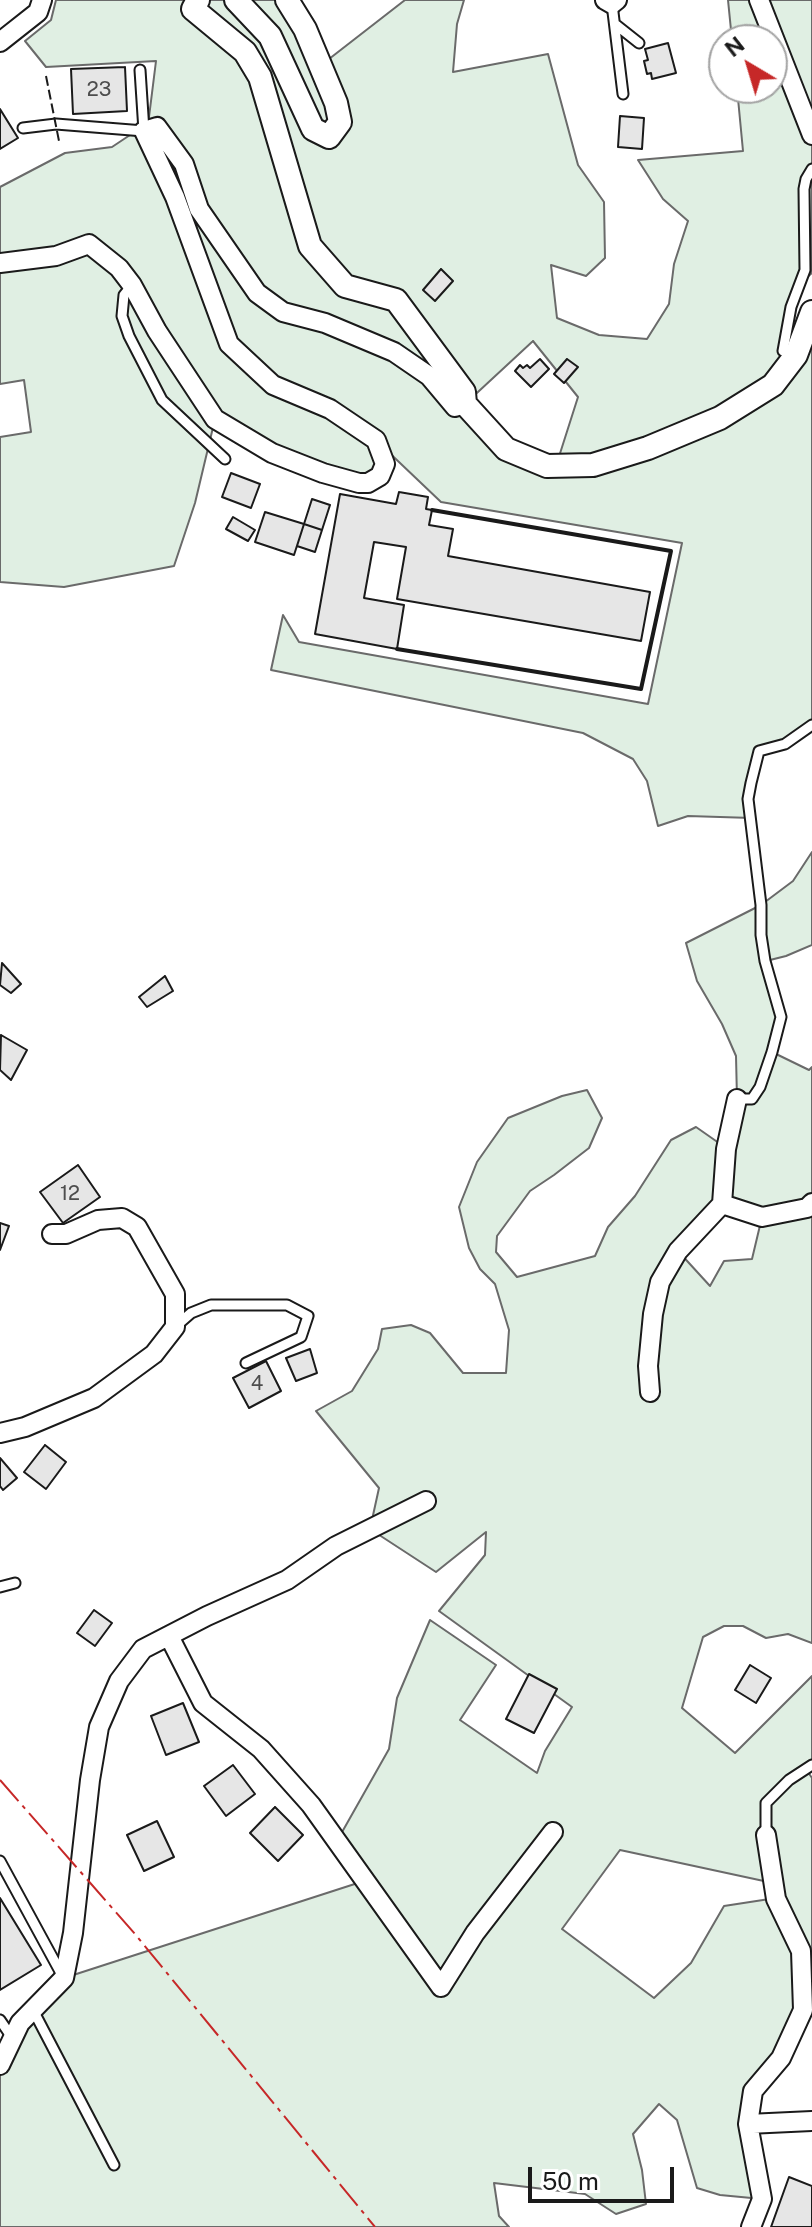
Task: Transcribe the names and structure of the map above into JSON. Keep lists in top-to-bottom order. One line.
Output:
{"house_numbers":["23","12","4"],"scale_bar":"50 m","north":"top left"}
